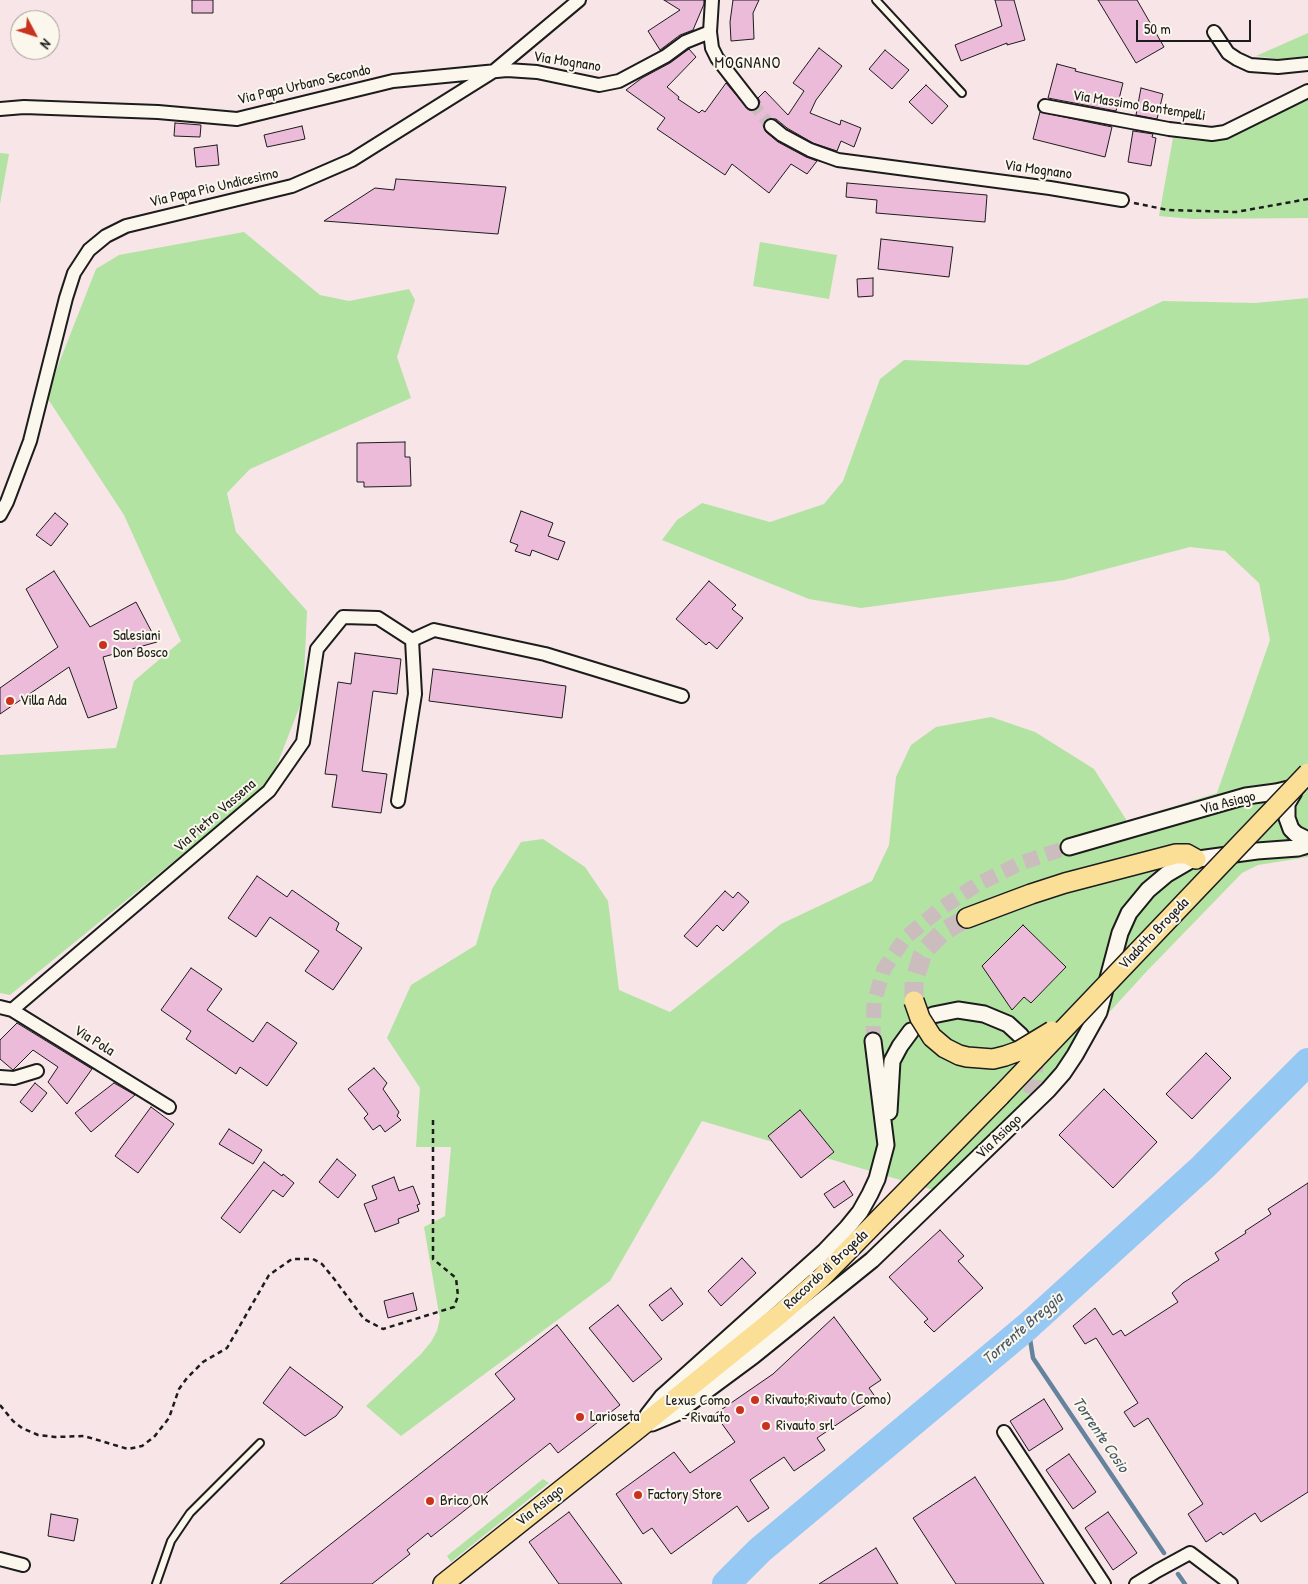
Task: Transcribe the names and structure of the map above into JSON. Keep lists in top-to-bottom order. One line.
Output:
{"streets":{"main road":["Via Asiago","Viadotto Brogeda","Raccordo di Brogeda"],"street":["Via Mognano","Via Papa Urbano Secondo","Via Massimo Bontempelli","Via Papa Pio Undicesimo","Via Pietro Vassena","Via Pola"]},"crossings":[["Via Mognano","Via Papa Urbano Secondo"],["Via Mognano","Via Papa Pio Undicesimo"],["Via Papa Urbano Secondo","Via Papa Pio Undicesimo"],["Via Asiago","Viadotto Brogeda"],["Via Asiago","Raccordo di Brogeda"],["Via Pietro Vassena","Via Pola"],["Viadotto Brogeda","Raccordo di Brogeda"]],"districts":["MOGNANO"],"water":["Torrente Breggia","Torrente Cosio"],"places":["Salesiani Don Bosco","Villa Ada","Rivauto;Rivauto (Como)","Lexus Como - Rivauto","Larioseta","Rivauto srl","Factory Store","Brico OK"],"scale_bar":"50 m","north":"bottom right"}
